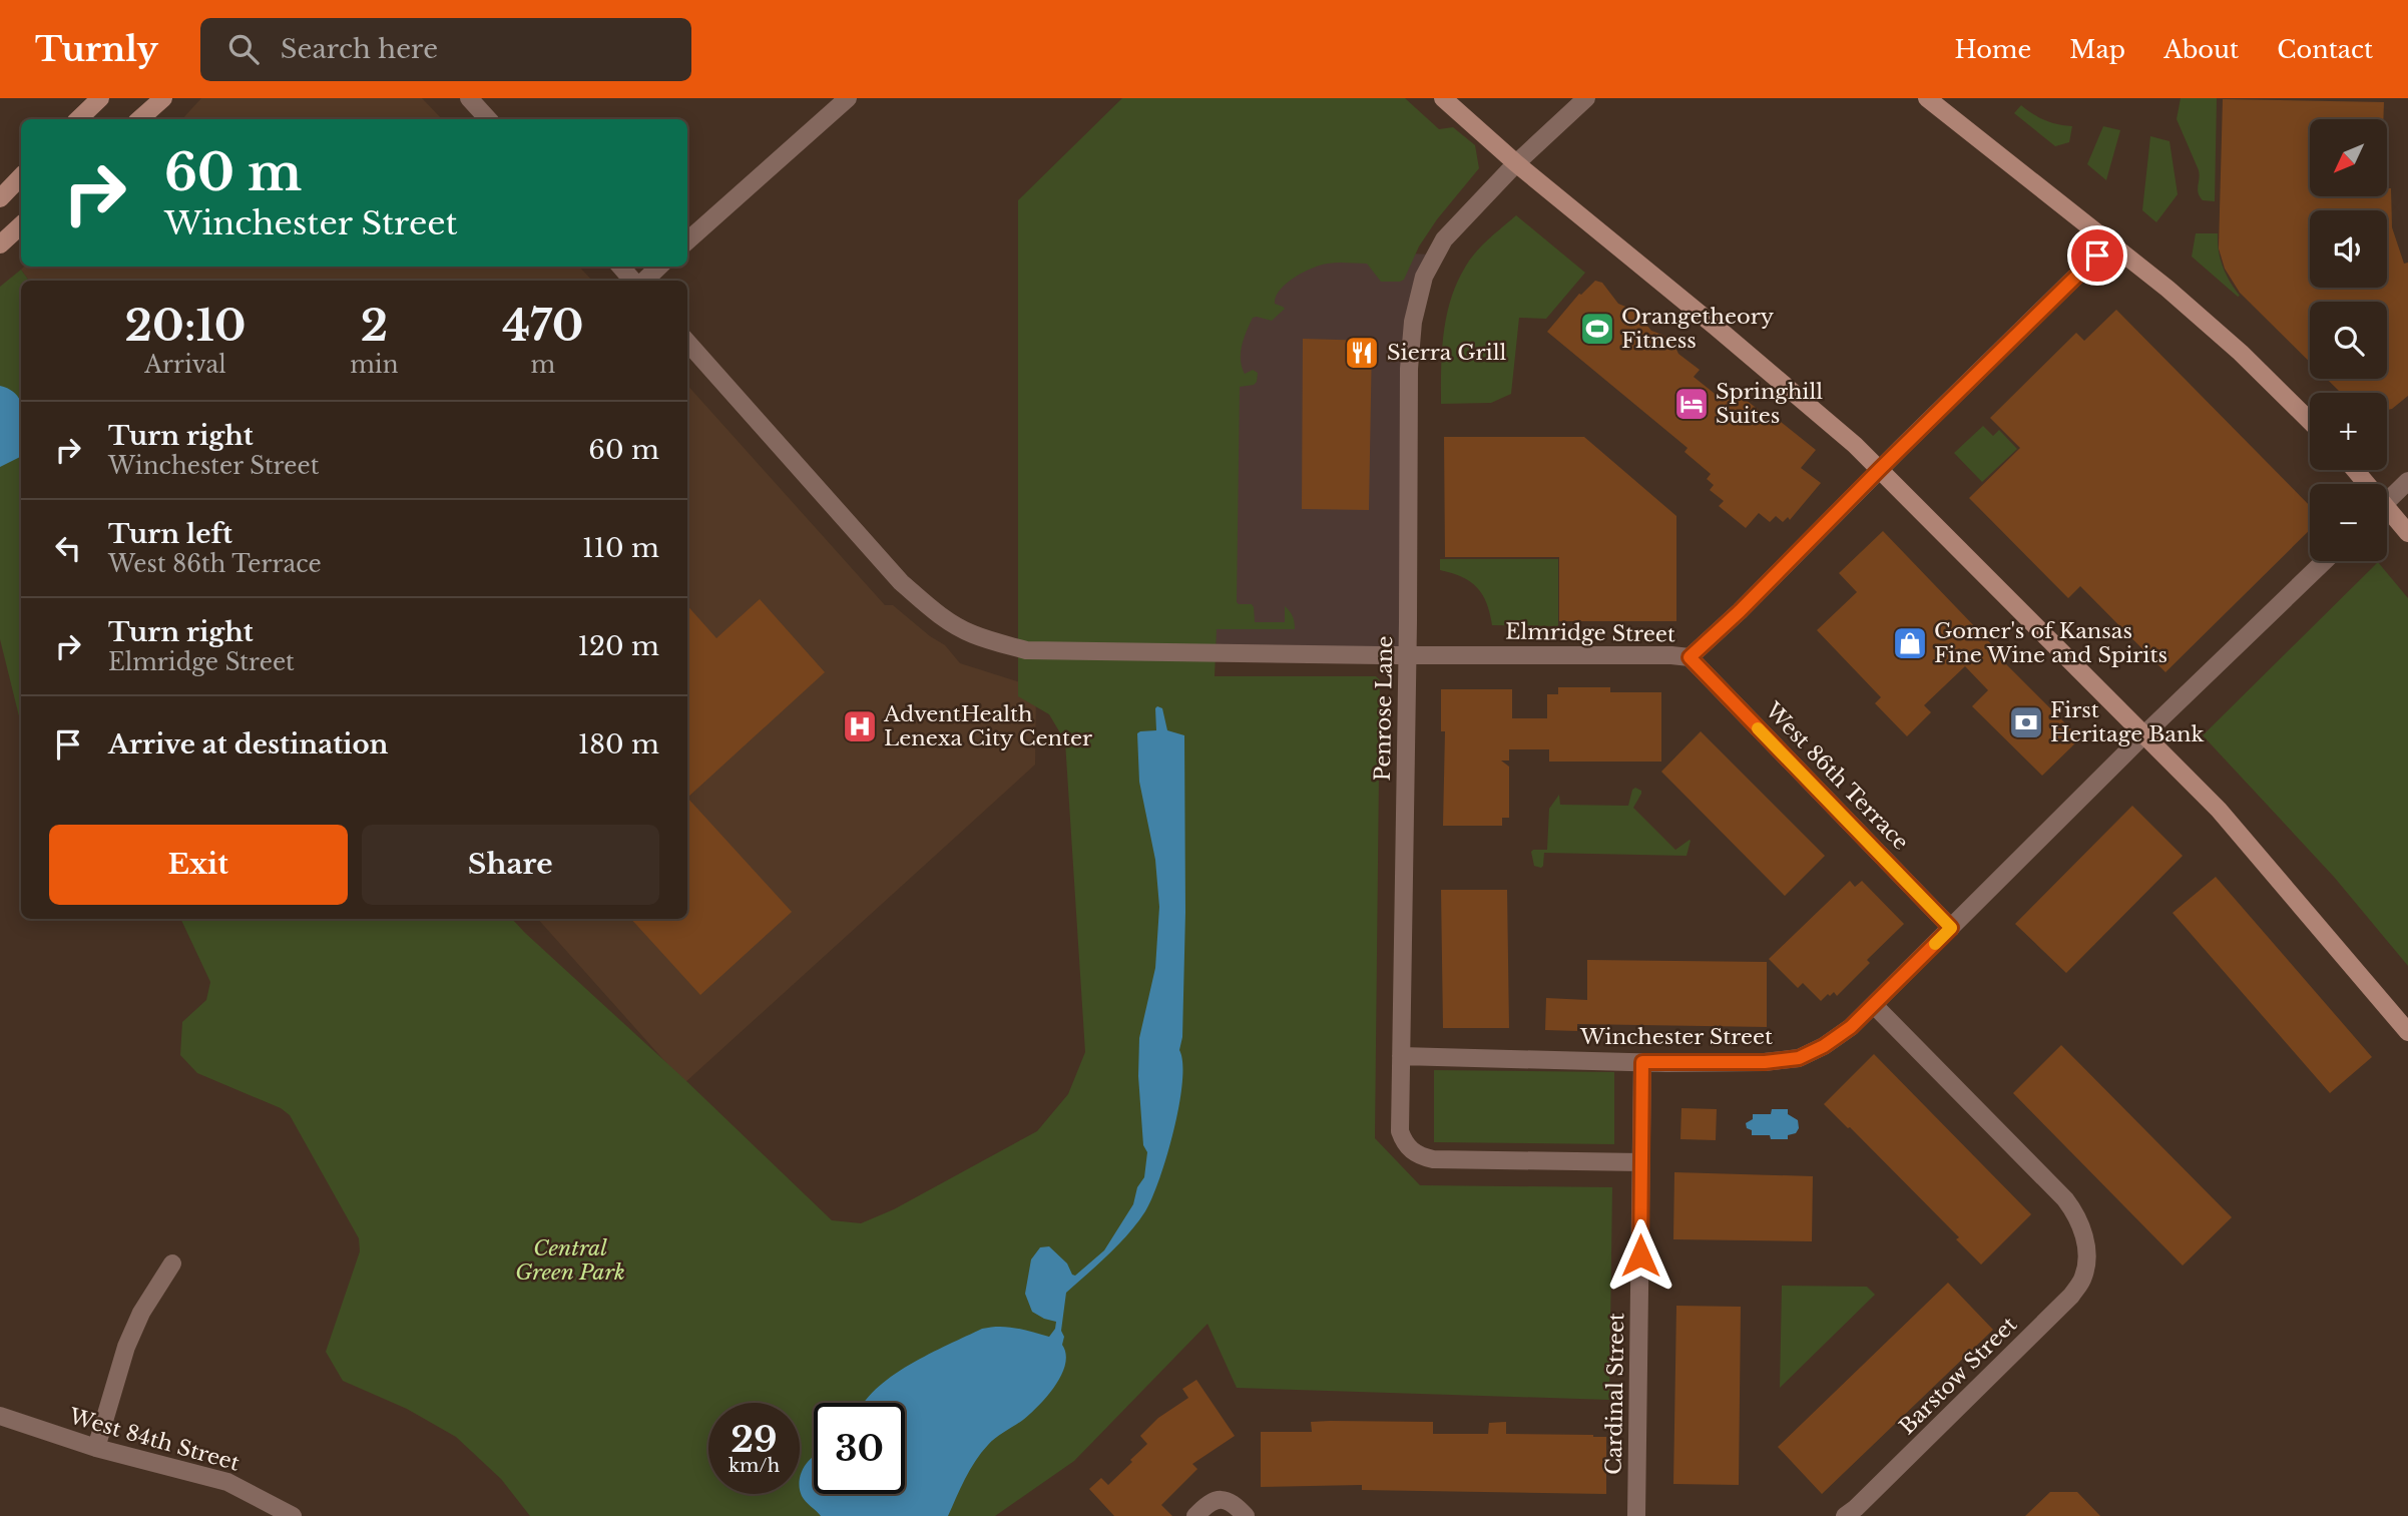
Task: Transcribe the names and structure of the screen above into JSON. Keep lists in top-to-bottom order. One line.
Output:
{"streets":{"street":["Elmridge Street","Penrose Lane","West 86th Terrace","Winchester Street","Barstow Street","Cardinal Street","West 84th Street"]},"crossings":[["Elmridge Street","Penrose Lane"],["Elmridge Street","West 86th Terrace"],["Penrose Lane","Winchester Street"],["Penrose Lane","Cardinal Street"],["West 86th Terrace","Winchester Street"],["Winchester Street","Barstow Street"],["Winchester Street","Cardinal Street"]],"parks":["Central Green Park"],"places":{"sports":["Orangetheory Fitness"],"restaurant":["Sierra Grill"],"hotel":["Springhill Suites"],"shop":["Gomer's of Kansas Fine Wine and Spirits"],"bank":["First Heritage Bank"],"hospital":["AdventHealth Lenexa City Center"]},"north":"bottom left","page":{"header":"Turnly","search":"Search here","nav":["Home","Map","About","Contact"],"map_buttons":["+","−"],"turn":["60 m","Winchester Street"],"eta":["20:10","Arrival","2","min","470","m"],"list":[{"name":"Turn right","note":"Winchester Street","value":"60 m"},{"name":"Turn left","note":"West 86th Terrace","value":"110 m"},{"name":"Turn right","note":"Elmridge Street","value":"120 m"},{"name":"Arrive at destination","value":"180 m"}],"buttons":["Exit","Share"],"speed":"29 km/h","limit":"30"}}
